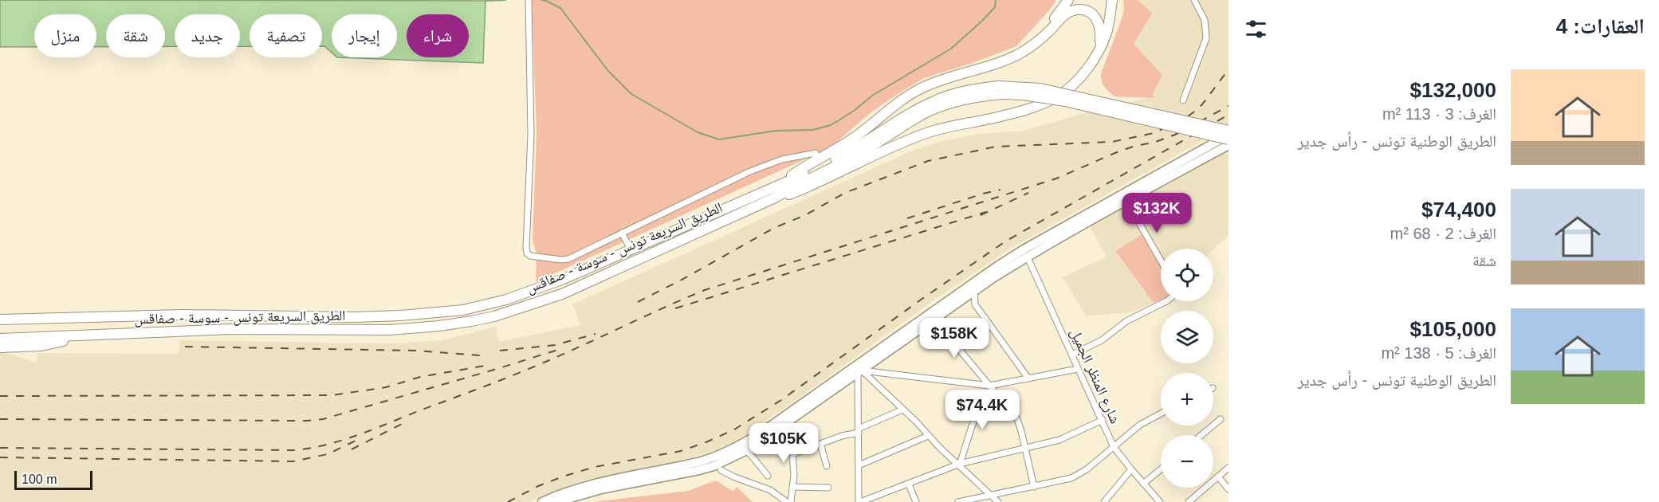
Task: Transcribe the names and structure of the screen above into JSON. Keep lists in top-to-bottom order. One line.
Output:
{"streets":{"highway":["الطريق السريعة تونس - سوسة - صفاقس"],"street":["شارع المنظر الجميل"]},"scale_bar":"100 m","page":{"heading":"العقارات: 4","chip":["شراء","إيجار","تصفية","جديد","شقة","منزل"],"list":[{"name":"$132,000","note":"الغرف: 3 · 113 m² · الطريق الوطنية تونس - رأس جدير"},{"name":"$74,400","note":"الغرف: 2 · 68 m² · شقة"},{"name":"$105,000","note":"الغرف: 5 · 138 m² · الطريق الوطنية تونس - رأس جدير"}],"price":["$132K","$158K","$74.4K","$105K"],"map_buttons":["+","−"],"scale":"100 m"}}
